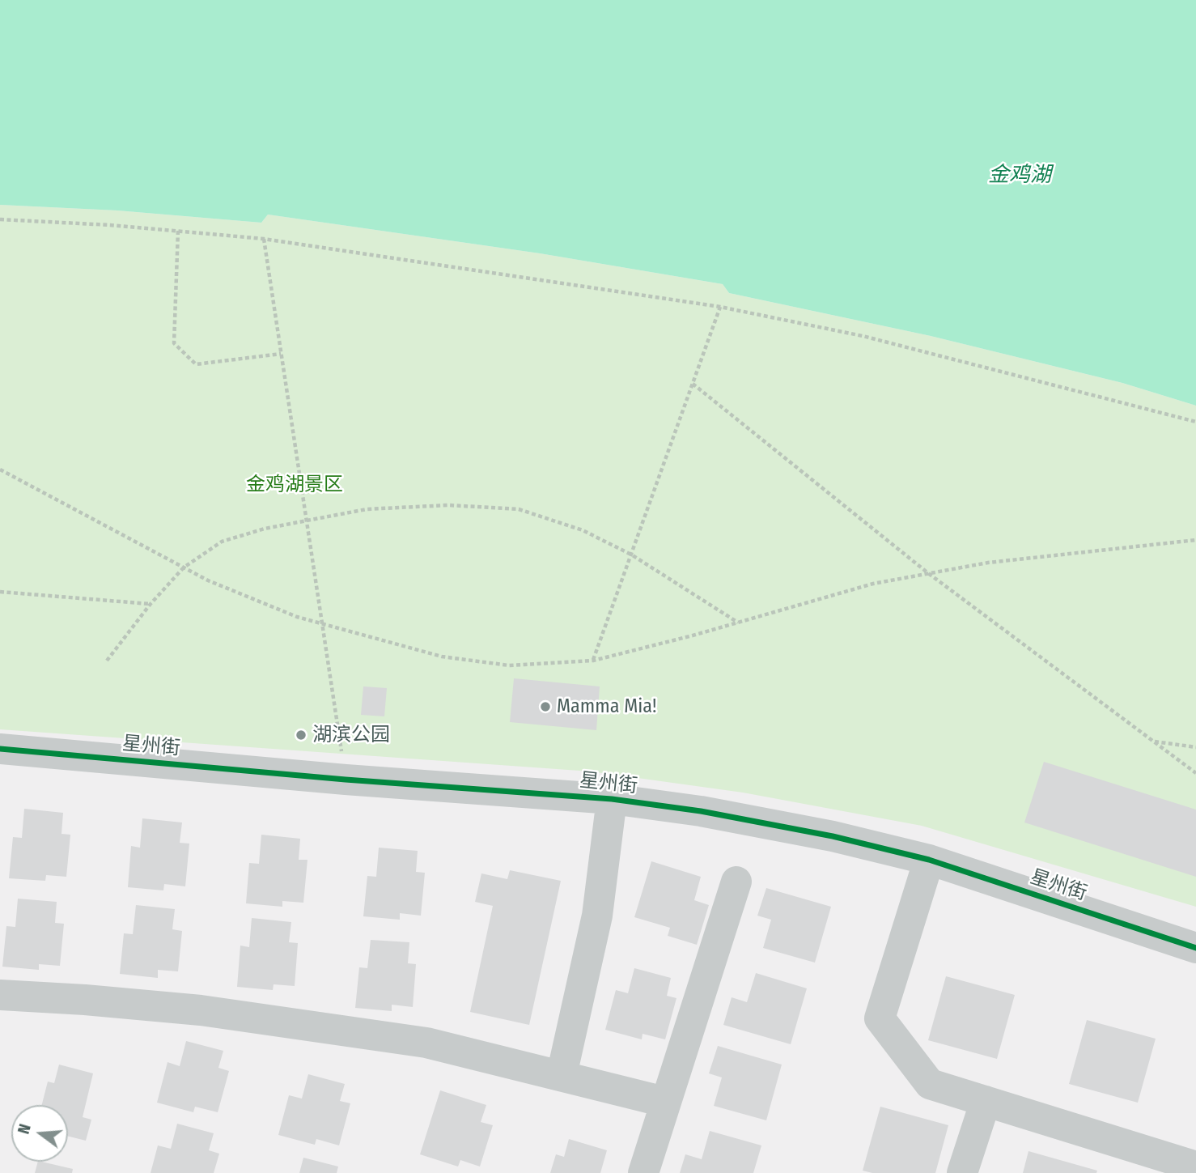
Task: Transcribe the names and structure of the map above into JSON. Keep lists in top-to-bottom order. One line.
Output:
{"streets":{"street":["星州街"]},"water":["金鸡湖"],"parks":["金鸡湖景区"],"places":["Mamma Mia!","湖滨公园"],"north":"left"}
